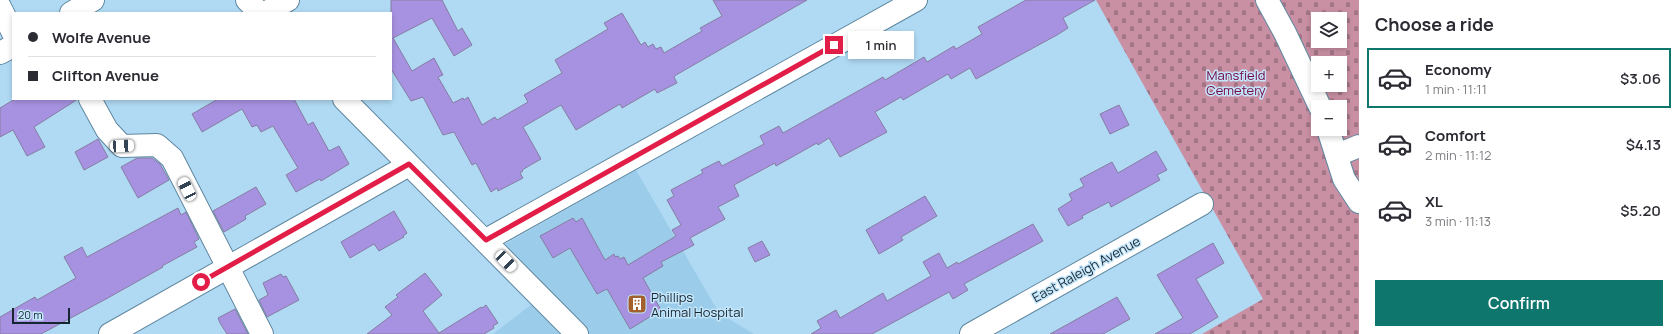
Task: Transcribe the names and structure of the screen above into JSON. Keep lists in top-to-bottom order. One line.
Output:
{"streets":{"main road":["East Raleigh Avenue"]},"parks":["Mansfield Cemetery"],"places":{"building":["Phillips Animal Hospital"]},"scale_bar":"20 m","page":{"heading":"Choose a ride","map_buttons":["+","−"],"banner":["Wolfe Avenue","Clifton Avenue"],"bubble":"1 min","list":[{"name":"Economy","note":"1 min · 11:11","value":"$3.06"},{"name":"Comfort","note":"2 min · 11:12","value":"$4.13"},{"name":"XL","note":"3 min · 11:13","value":"$5.20"}],"buttons":"Confirm","scale":"20 m"}}
